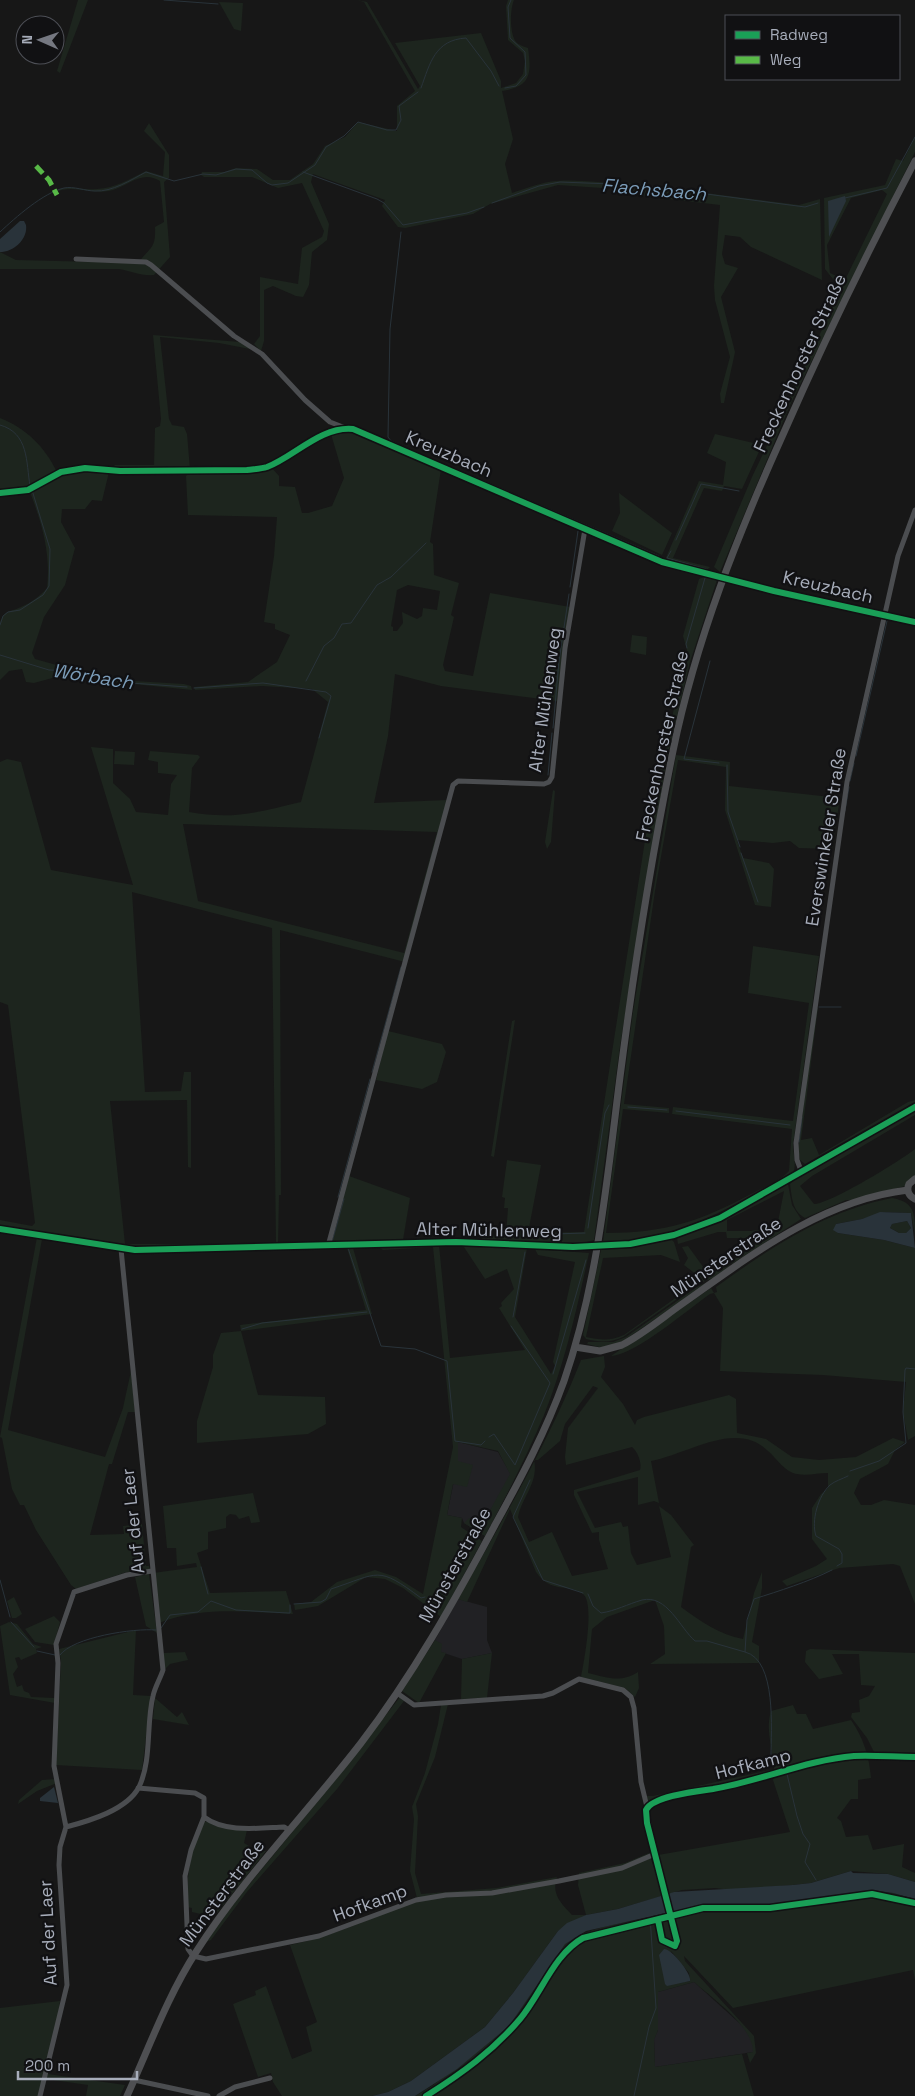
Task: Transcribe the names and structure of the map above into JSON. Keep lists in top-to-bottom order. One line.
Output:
{"streets":{"main road":["Freckenhorster Straße","Münsterstraße"],"street":["Kreuzbach","Alter Mühlenweg","Everswinkeler Straße","Auf der Laer","Hofkamp"]},"crossings":[["Freckenhorster Straße","Münsterstraße"],["Kreuzbach","Alter Mühlenweg"],["Kreuzbach","Everswinkeler Straße"],["Alter Mühlenweg","Everswinkeler Straße"],["Alter Mühlenweg","Auf der Laer"],["Münsterstraße","Hofkamp"]],"water":["Flachsbach","Wörbach"],"legend":["Radweg","Weg"],"scale_bar":"200 m","north":"left"}
